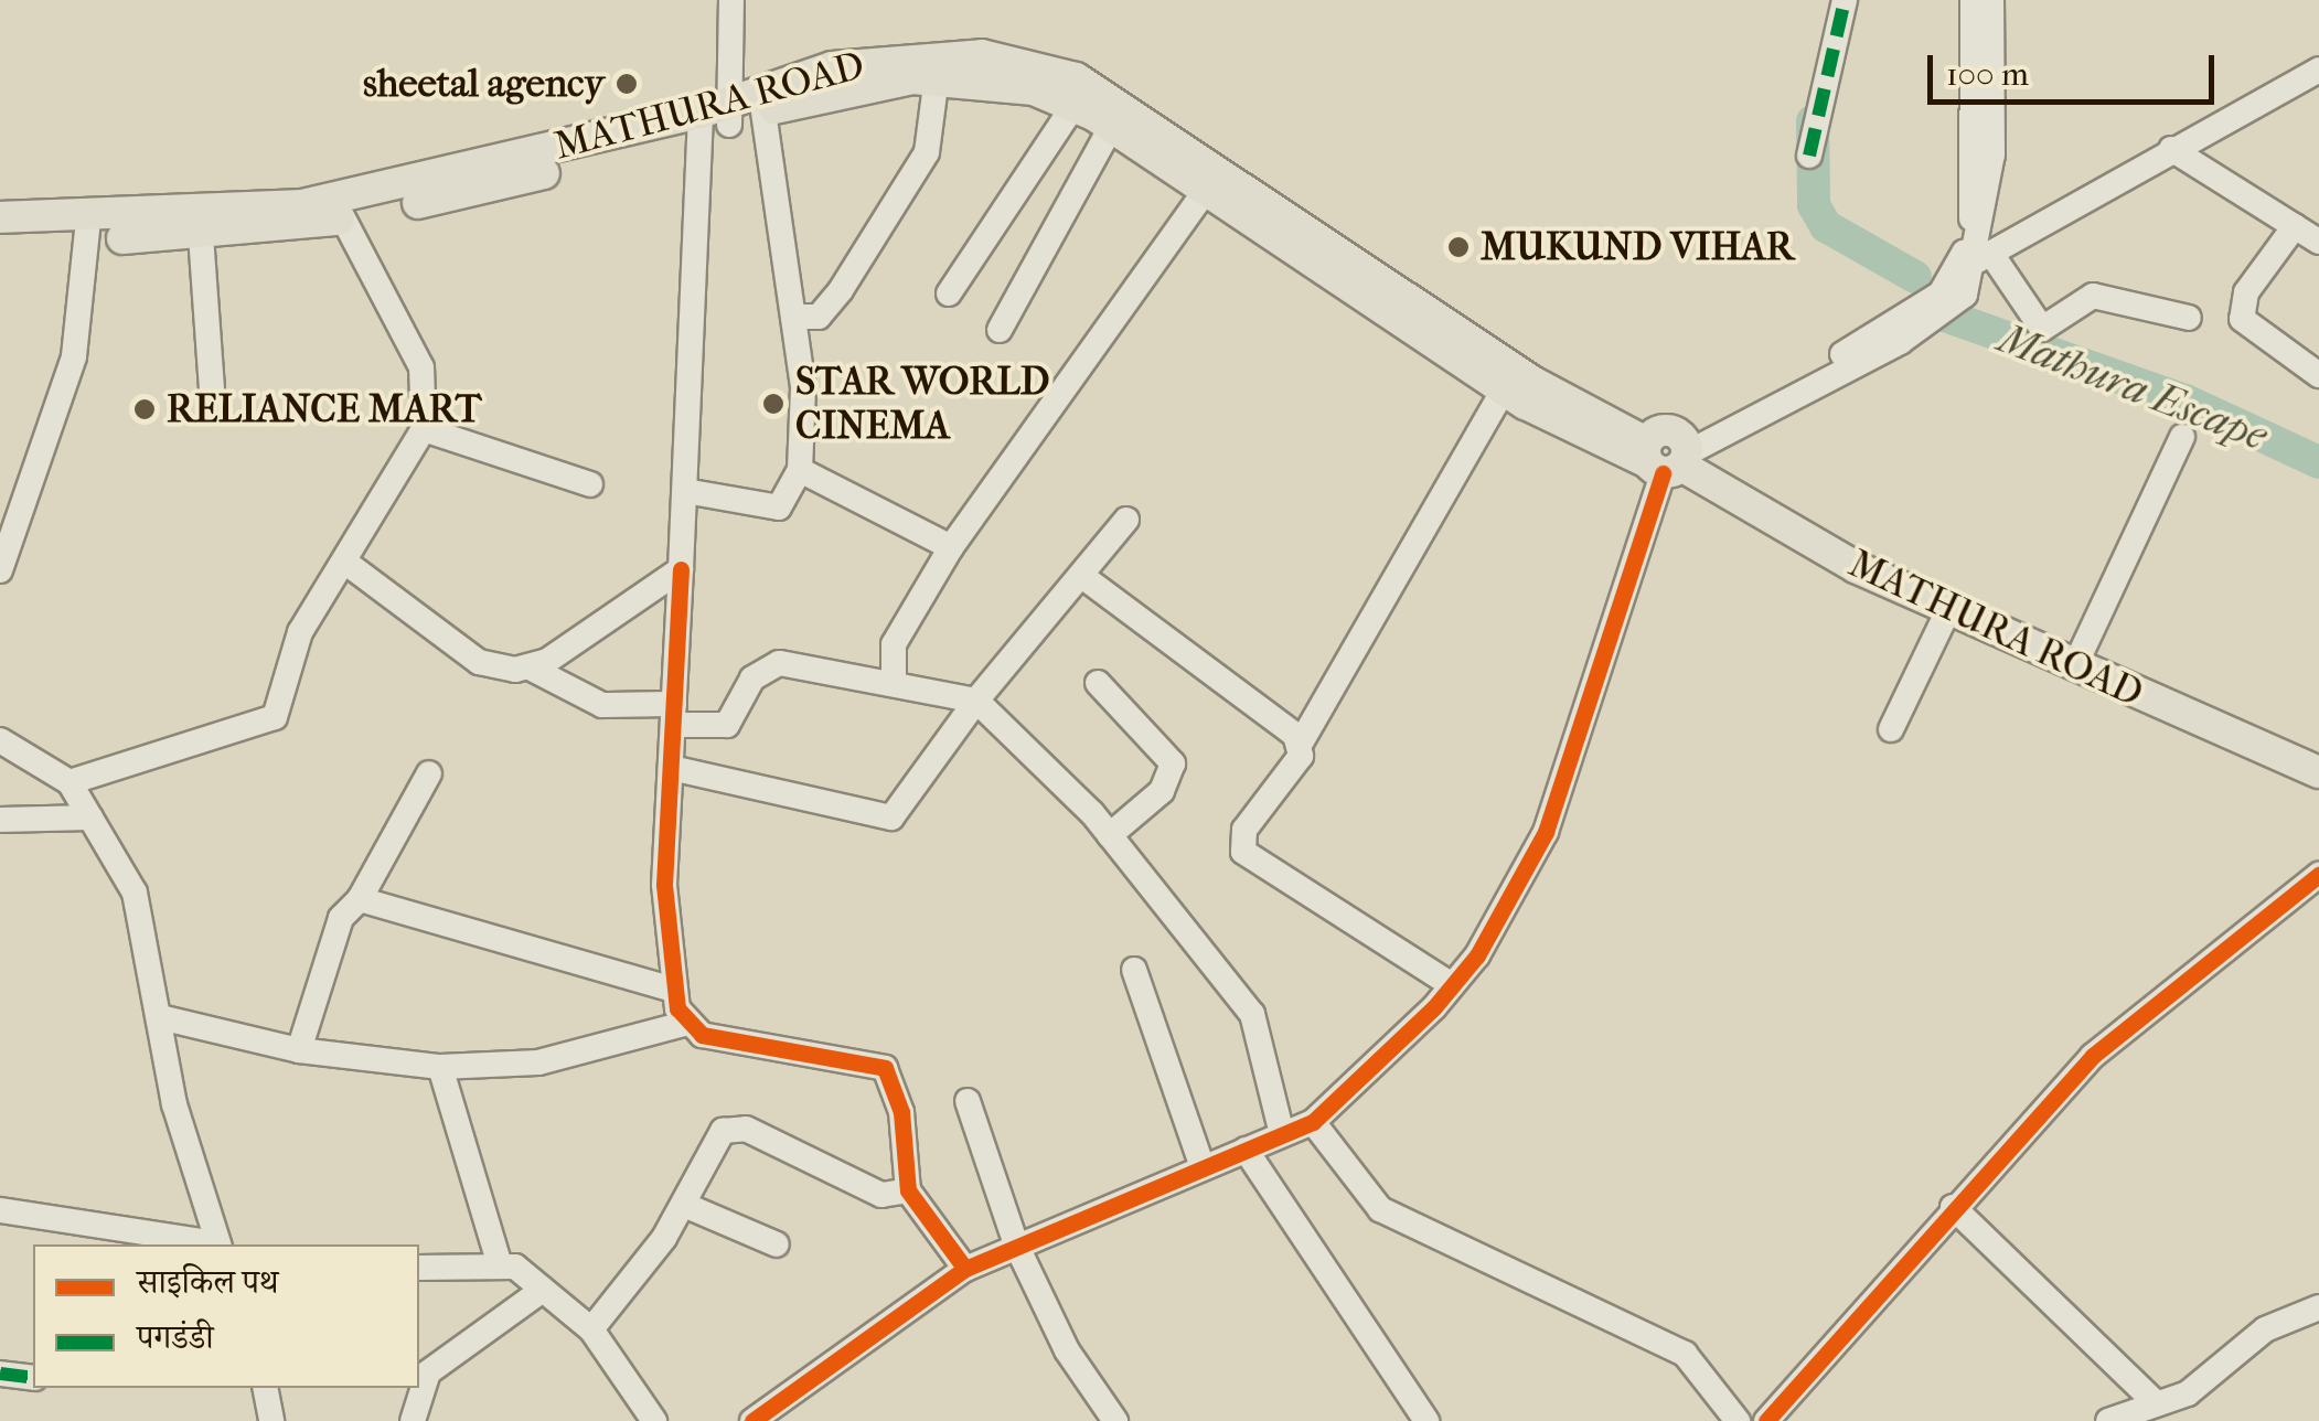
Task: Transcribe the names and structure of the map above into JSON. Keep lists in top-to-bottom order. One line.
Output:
{"streets":{"main road":["MATHURA ROAD"]},"water":["Mathura Escape"],"places":["sheetal agency","MUKUND VIHAR","STAR WORLD CINEMA","RELIANCE MART"],"legend":["साइकिल पथ","पगडंडी"],"scale_bar":"100 m"}
